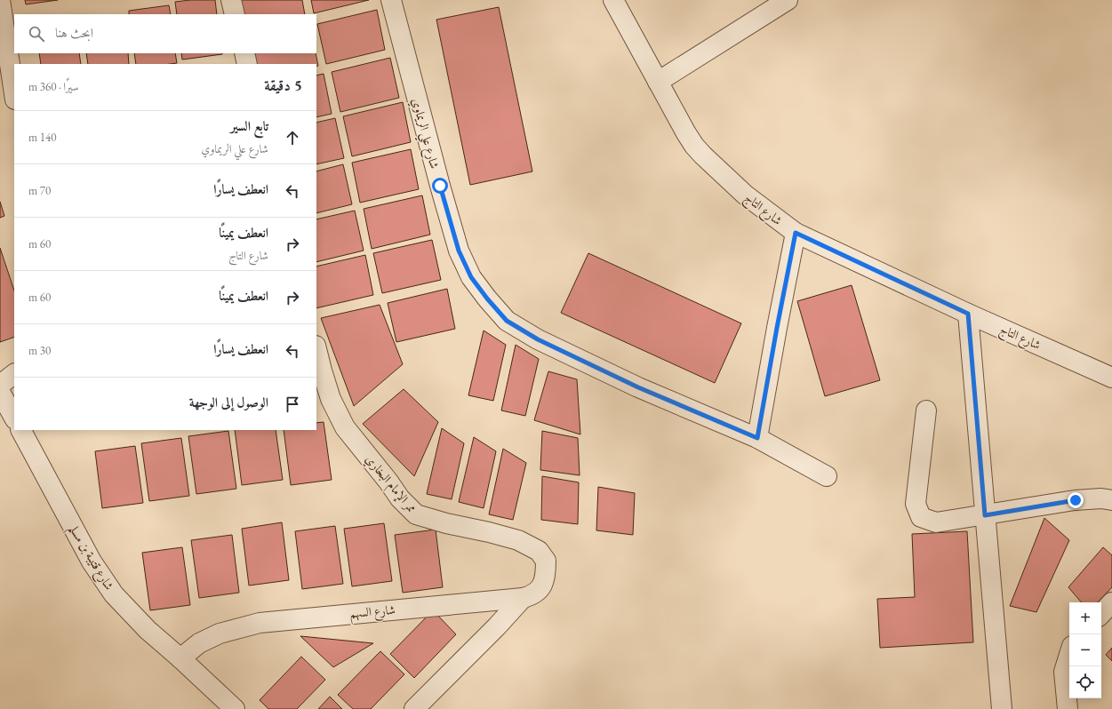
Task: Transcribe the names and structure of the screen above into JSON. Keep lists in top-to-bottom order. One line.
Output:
{"streets":{"street":["شارع علي الريماوي","شارع التاج","ممر الإمام البخاري","شارع قتيبة بن مسلم","شارع السهم"]},"crossings":[["ممر الإمام البخاري","شارع السهم"],["شارع قتيبة بن مسلم","شارع السهم"]],"page":{"search":"ابحث هنا","heading":["5 دقيقة","سيرًا · 360 m"],"list":[["تابع السير","شارع علي الريماوي","140 m"],["انعطف يسارًا","70 m"],["انعطف يمينًا","شارع التاج","60 m"],["انعطف يمينًا","60 m"],["انعطف يسارًا","30 m"],"الوصول إلى الوجهة"],"map_buttons":["+","−"]}}
